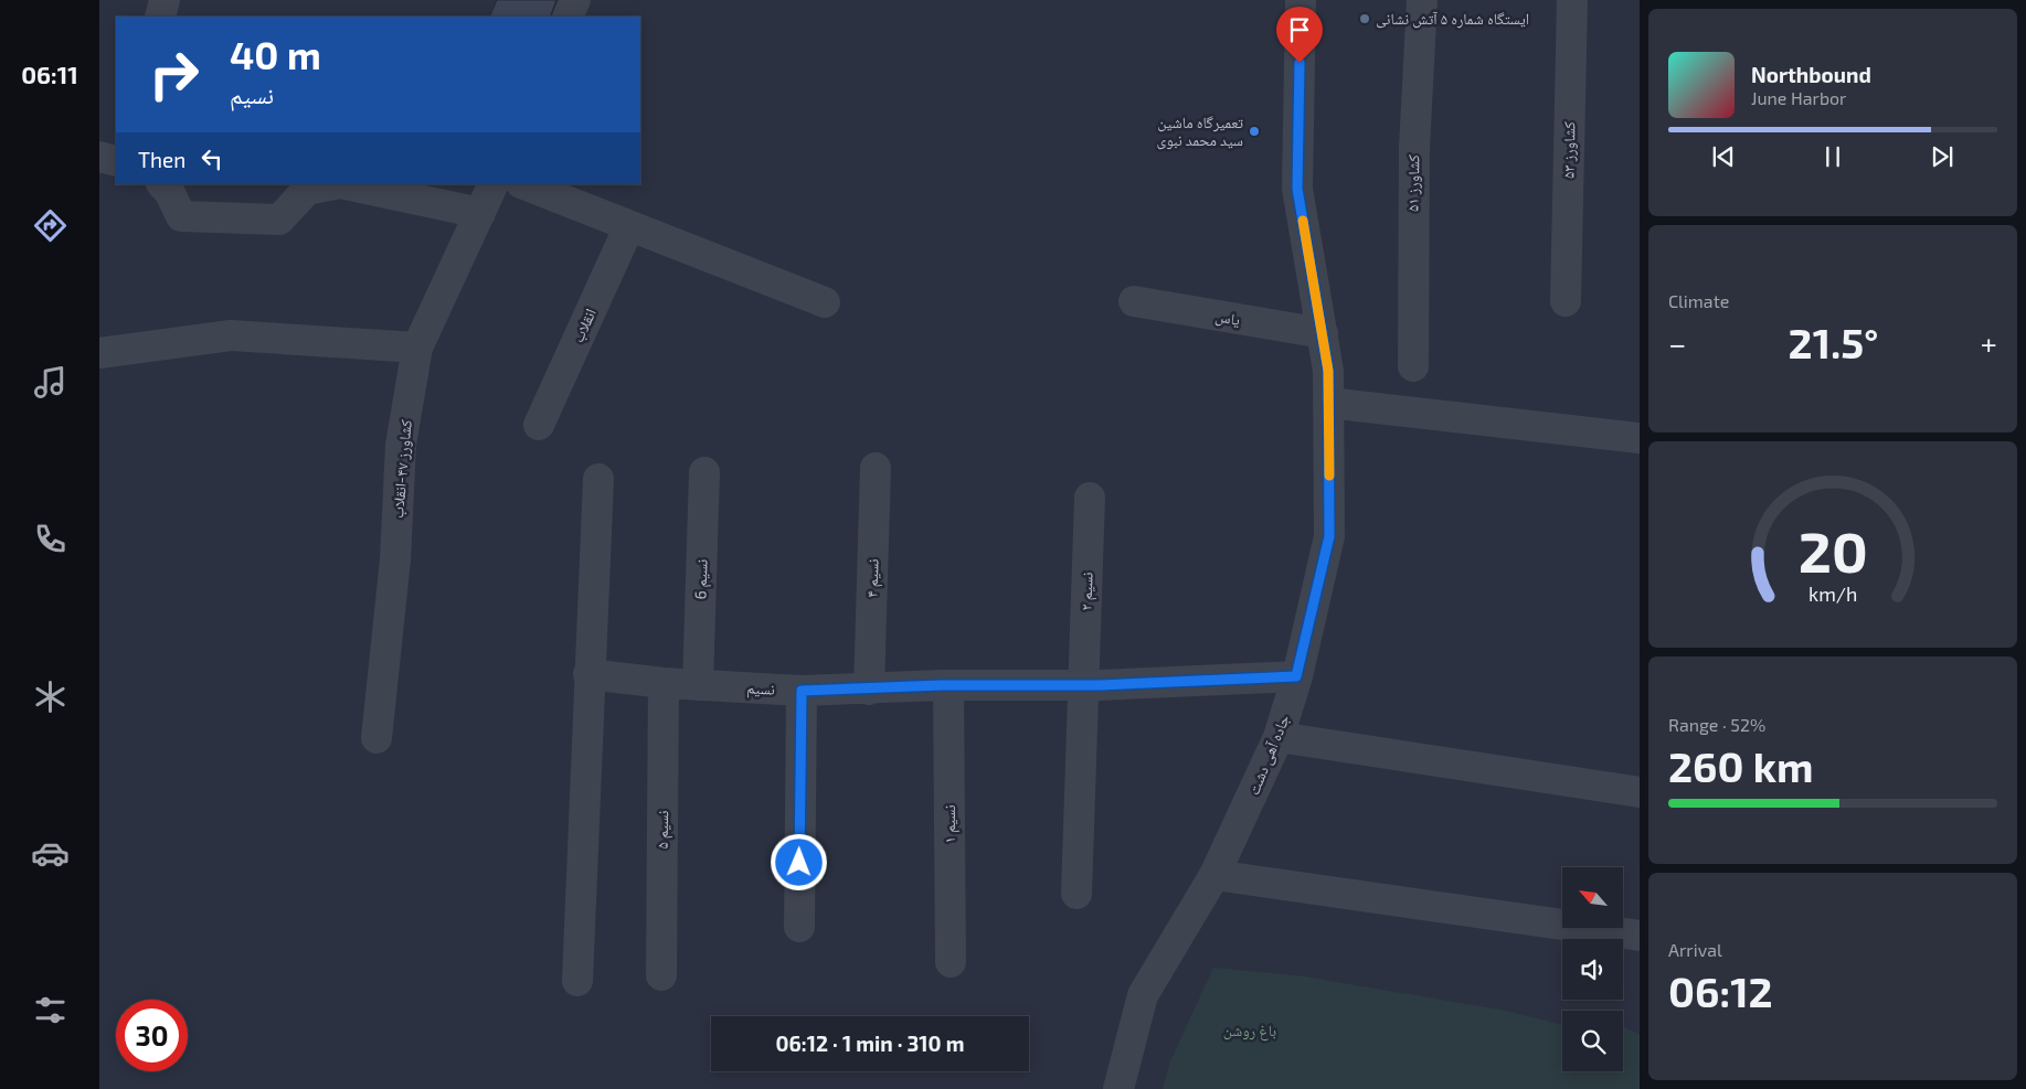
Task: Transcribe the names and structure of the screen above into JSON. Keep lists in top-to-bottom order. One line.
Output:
{"streets":{"street":["کشاورز ۵۳","کشاورز ۵۱","یاس","انقلاب","کشاورز ۴۷-انقلاب","نسیم ۴","نسیم 6","نسیم ۲","نسیم","جاده آهی دشت","نسیم ۱","نسیم ۵"]},"crossings":[["یاس","جاده آهی دشت"],["نسیم ۴","نسیم"],["نسیم 6","نسیم"],["نسیم ۲","نسیم"],["نسیم","جاده آهی دشت"],["نسیم","نسیم ۱"],["نسیم","نسیم ۵"]],"parks":["باغ روشن"],"places":["ایستگاه شماره ۵ آتش نشانی","تعمیرگاه ماشین سید محمد نبوی"],"north":"top left","page":{"tabs":"06:11","turn":["40 m","نسیم"],"song":["Northbound","June Harbor"],"then":"Then","tile":["Climate",["Range · 52%","260 km"],["Arrival","06:12"]],"heat":["−","21.5°","+"],"limit":"30","trip":"06:12 · 1 min · 310 m","gauge":["20","km/h"]}}
